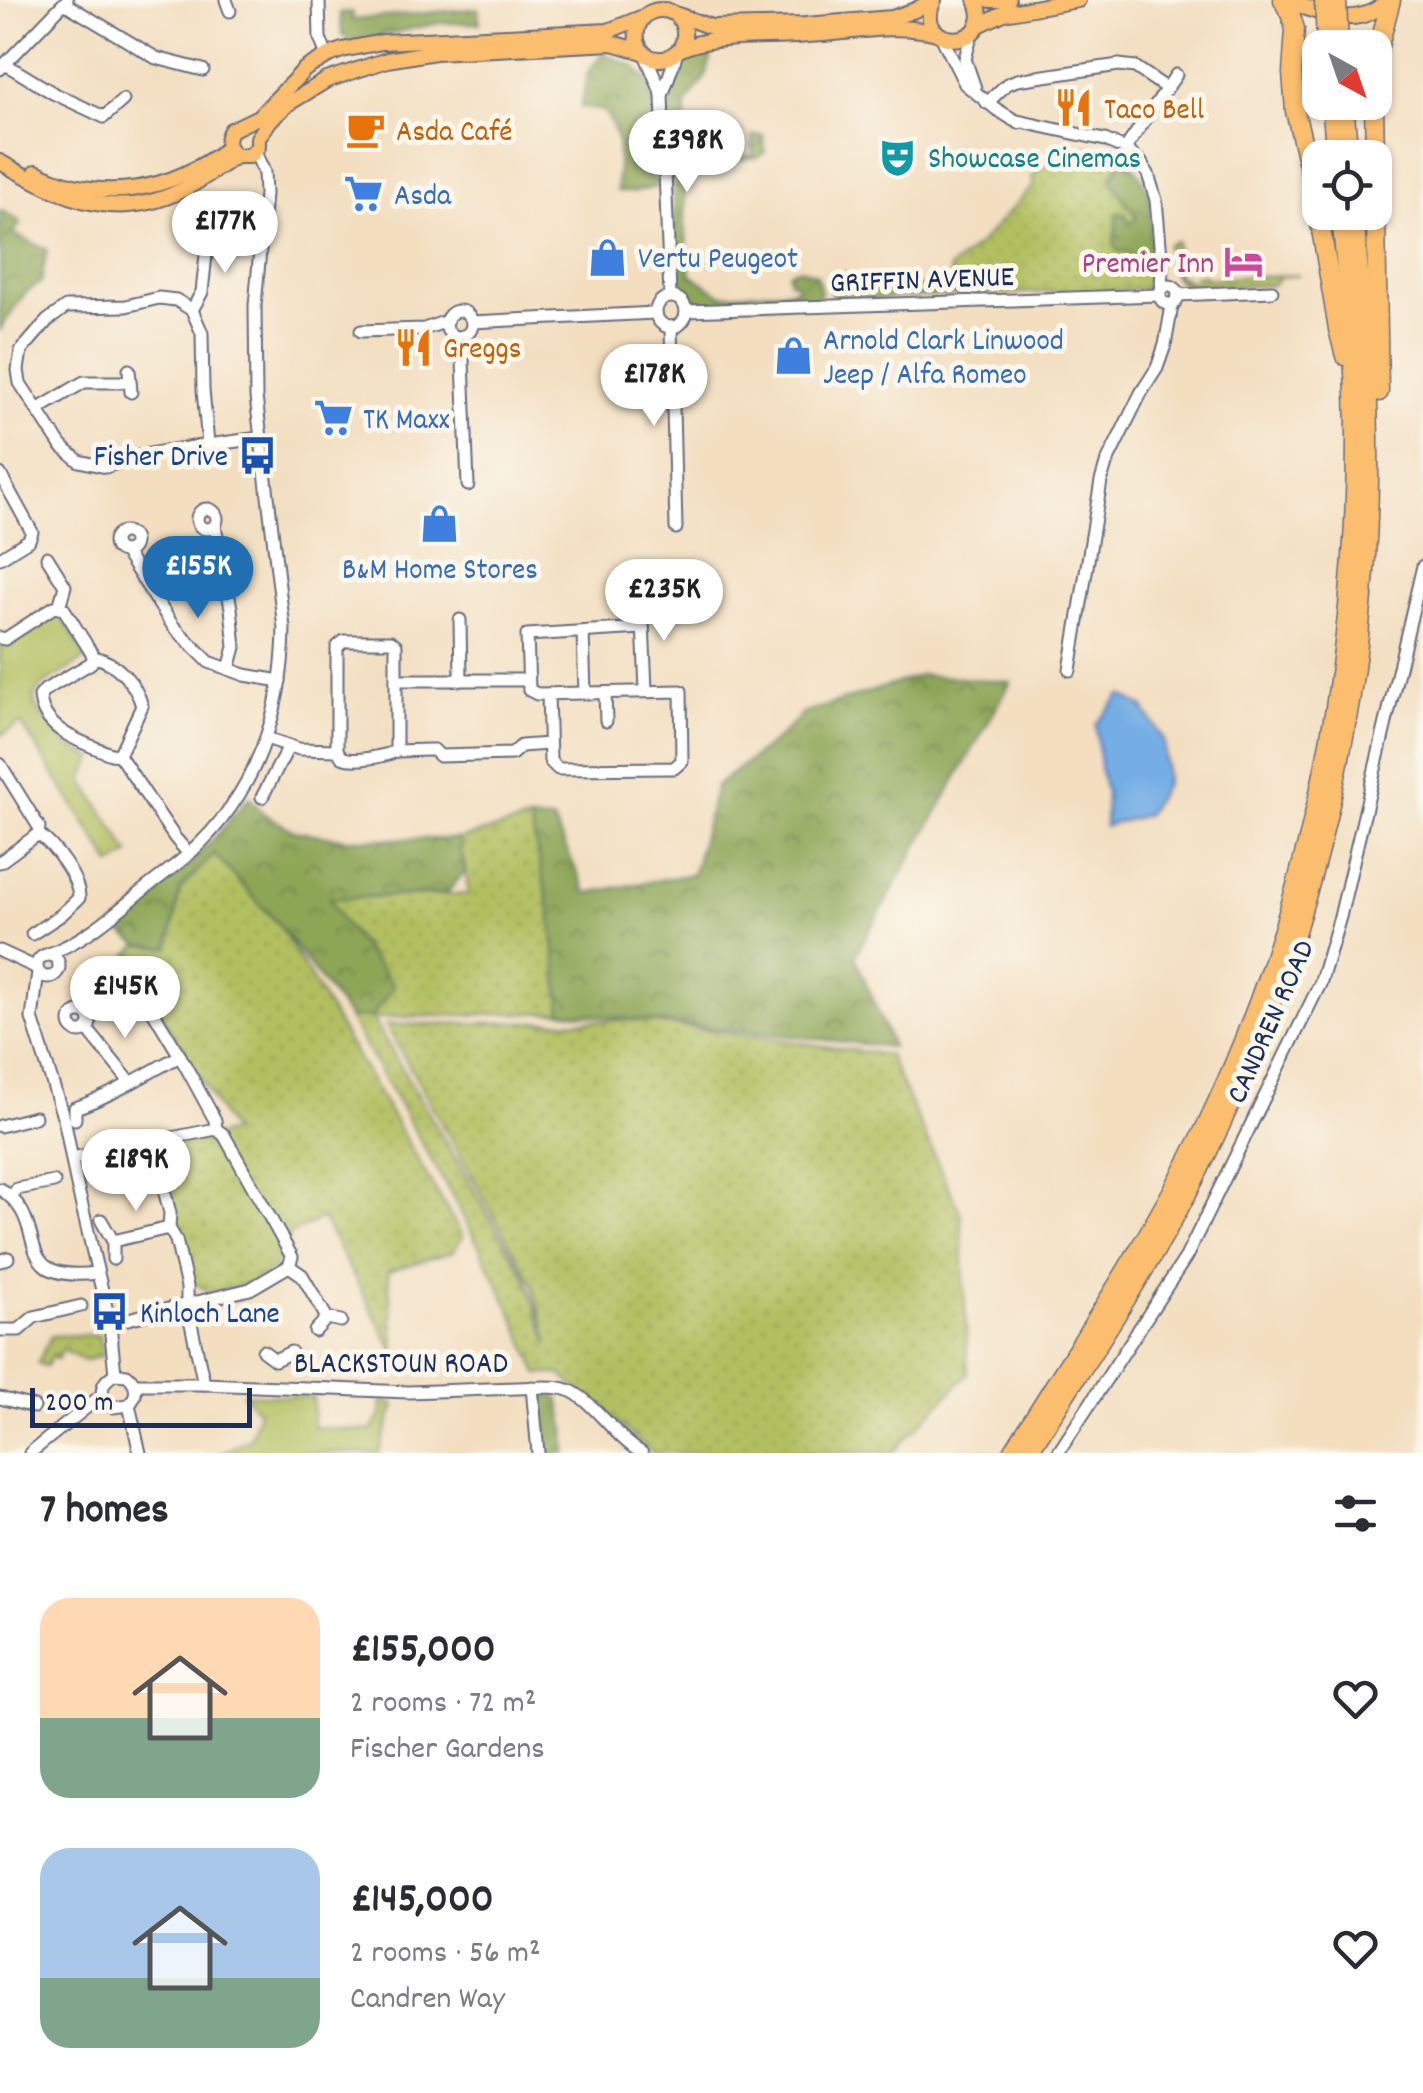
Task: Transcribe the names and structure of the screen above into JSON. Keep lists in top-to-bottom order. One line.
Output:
{"streets":{"street":["GRIFFIN AVENUE","CANDREN ROAD","BLACKSTOUN ROAD"]},"places":{"restaurant":["Taco Bell","Greggs"],"cafe":["Asda Café"],"theatre":["Showcase Cinemas"],"supermarket":["Asda","TK Maxx"],"shop":["Vertu Peugeot","Arnold Clark Linwood Jeep / Alfa Romeo","B&M Home Stores"],"hotel":["Premier Inn"],"bus stop":["Fisher Drive","Kinloch Lane"]},"scale_bar":"200 m","north":"bottom right","page":{"price":["£398K","£177K","£178K","£155K","£235K","£145K","£189K"],"scale":"200 m","heading":"7 homes","list":[{"name":"£155,000","note":"2 rooms · 72 m² · Fischer Gardens"},{"name":"£145,000","note":"2 rooms · 56 m² · Candren Way"}]}}
